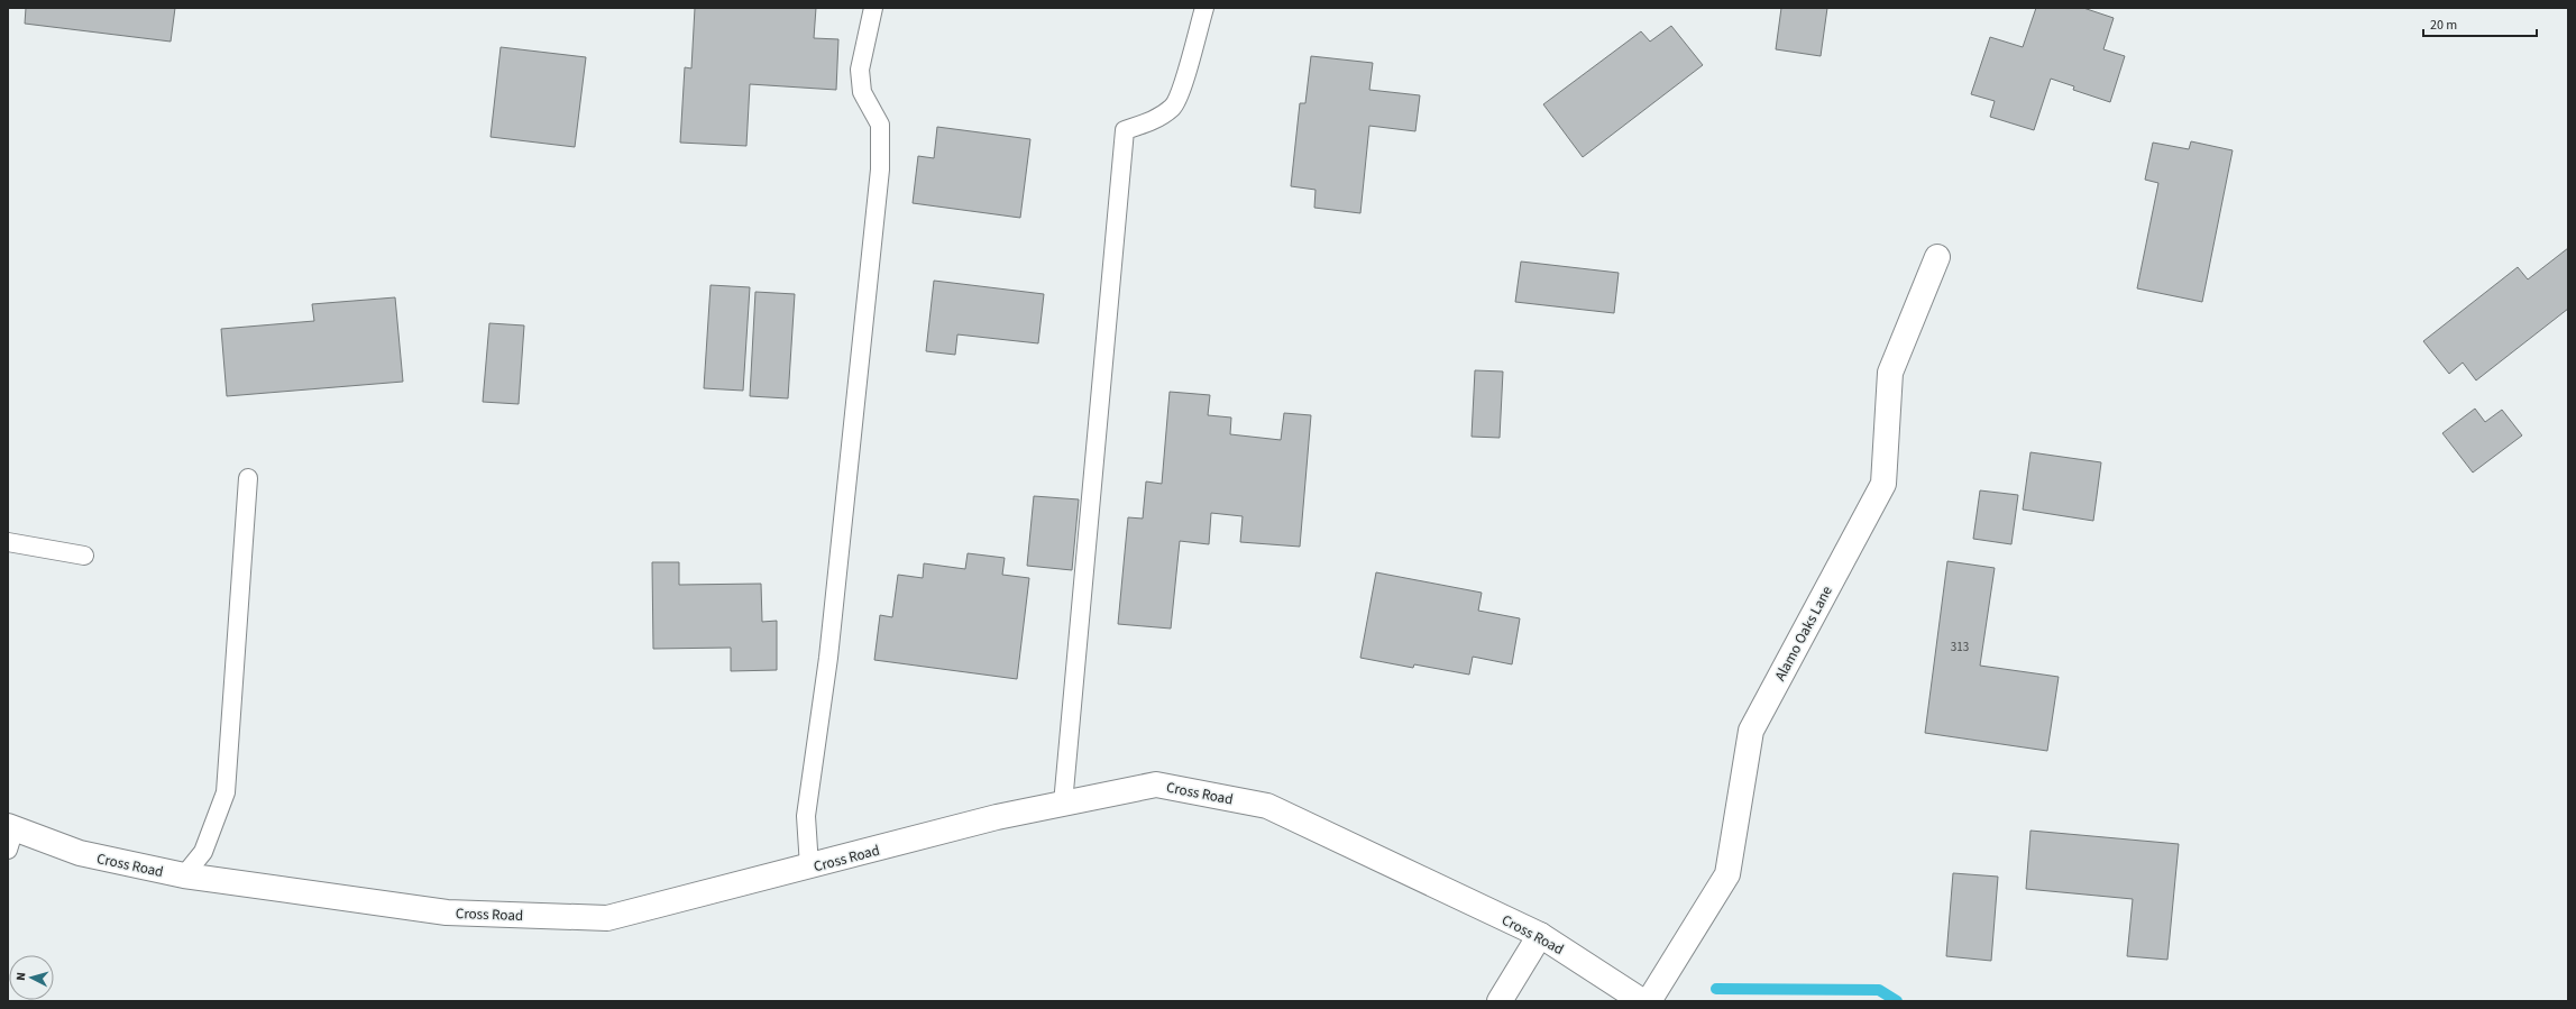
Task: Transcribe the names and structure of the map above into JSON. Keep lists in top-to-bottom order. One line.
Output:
{"streets":{"street":["Alamo Oaks Lane","Cross Road"]},"house_numbers":["313"],"scale_bar":"20 m","north":"left"}
